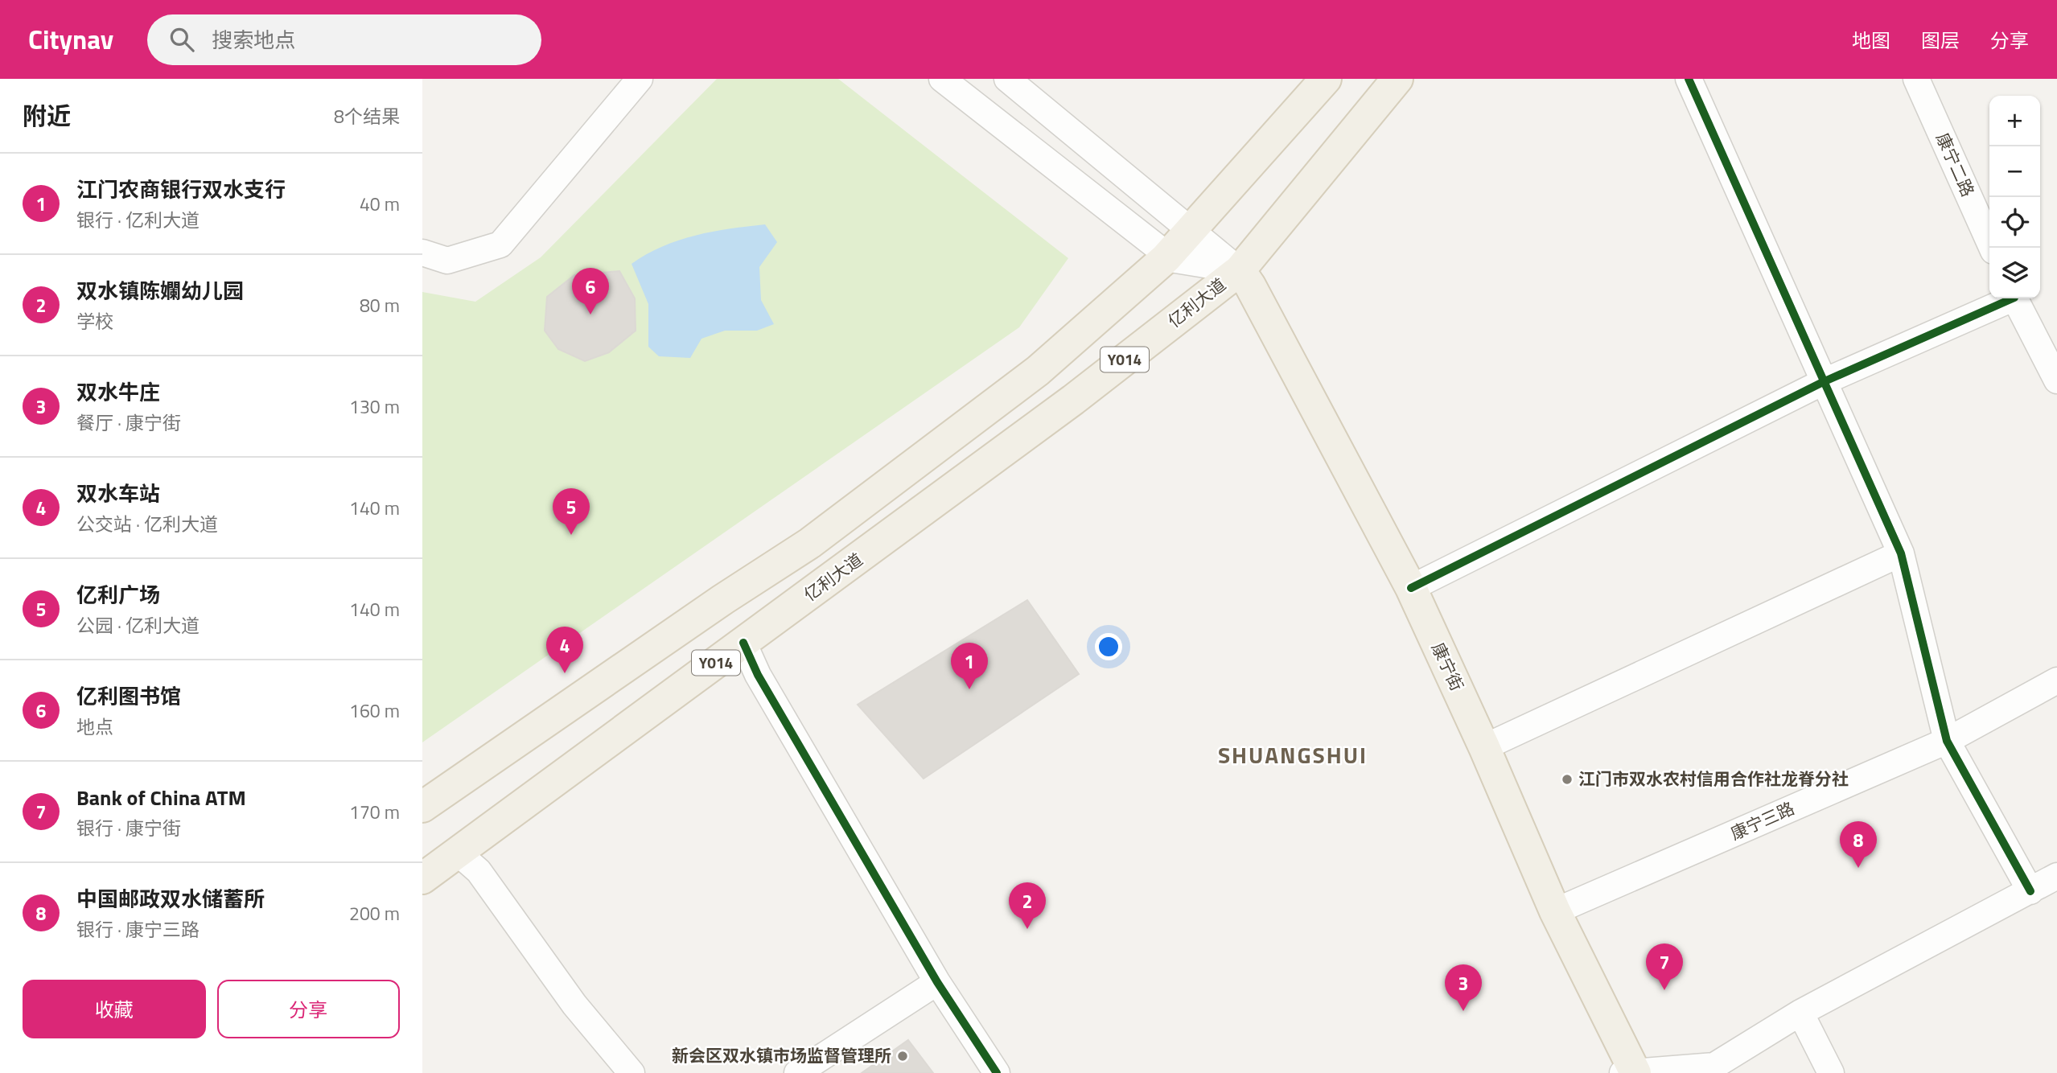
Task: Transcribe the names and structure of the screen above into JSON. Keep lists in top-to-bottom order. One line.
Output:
{"streets":{"main road":["亿利大道","Y014","康宁街"],"street":["康宁二路","康宁三路"]},"crossings":[["亿利大道","康宁街"],["康宁街","康宁三路"]],"districts":["SHUANGSHUI"],"places":["江门市双水农村信用合作社龙脊分社","新会区双水镇市场监督管理所"],"page":{"header":"Citynav","search":"搜索地点","nav":["地图","图层","分享"],"heading":["附近","8个结果"],"map_buttons":["+","−"],"list":[{"mark":"1","name":"江门农商银行双水支行","note":"银行 · 亿利大道","value":"40 m"},{"mark":"2","name":"双水镇陈孄幼儿园","note":"学校","value":"80 m"},{"mark":"3","name":"双水牛庄","note":"餐厅 · 康宁街","value":"130 m"},{"mark":"4","name":"双水车站","note":"公交站 · 亿利大道","value":"140 m"},{"mark":"5","name":"亿利广场","note":"公园 · 亿利大道","value":"140 m"},{"mark":"6","name":"亿利图书馆","note":"地点","value":"160 m"},{"mark":"7","name":"Bank of China ATM","note":"银行 · 康宁街","value":"170 m"},{"mark":"8","name":"中国邮政双水储蓄所","note":"银行 · 康宁三路","value":"200 m"}],"pins":["6","5","4","1","8","2","7","3"],"buttons":["收藏","分享"]}}
